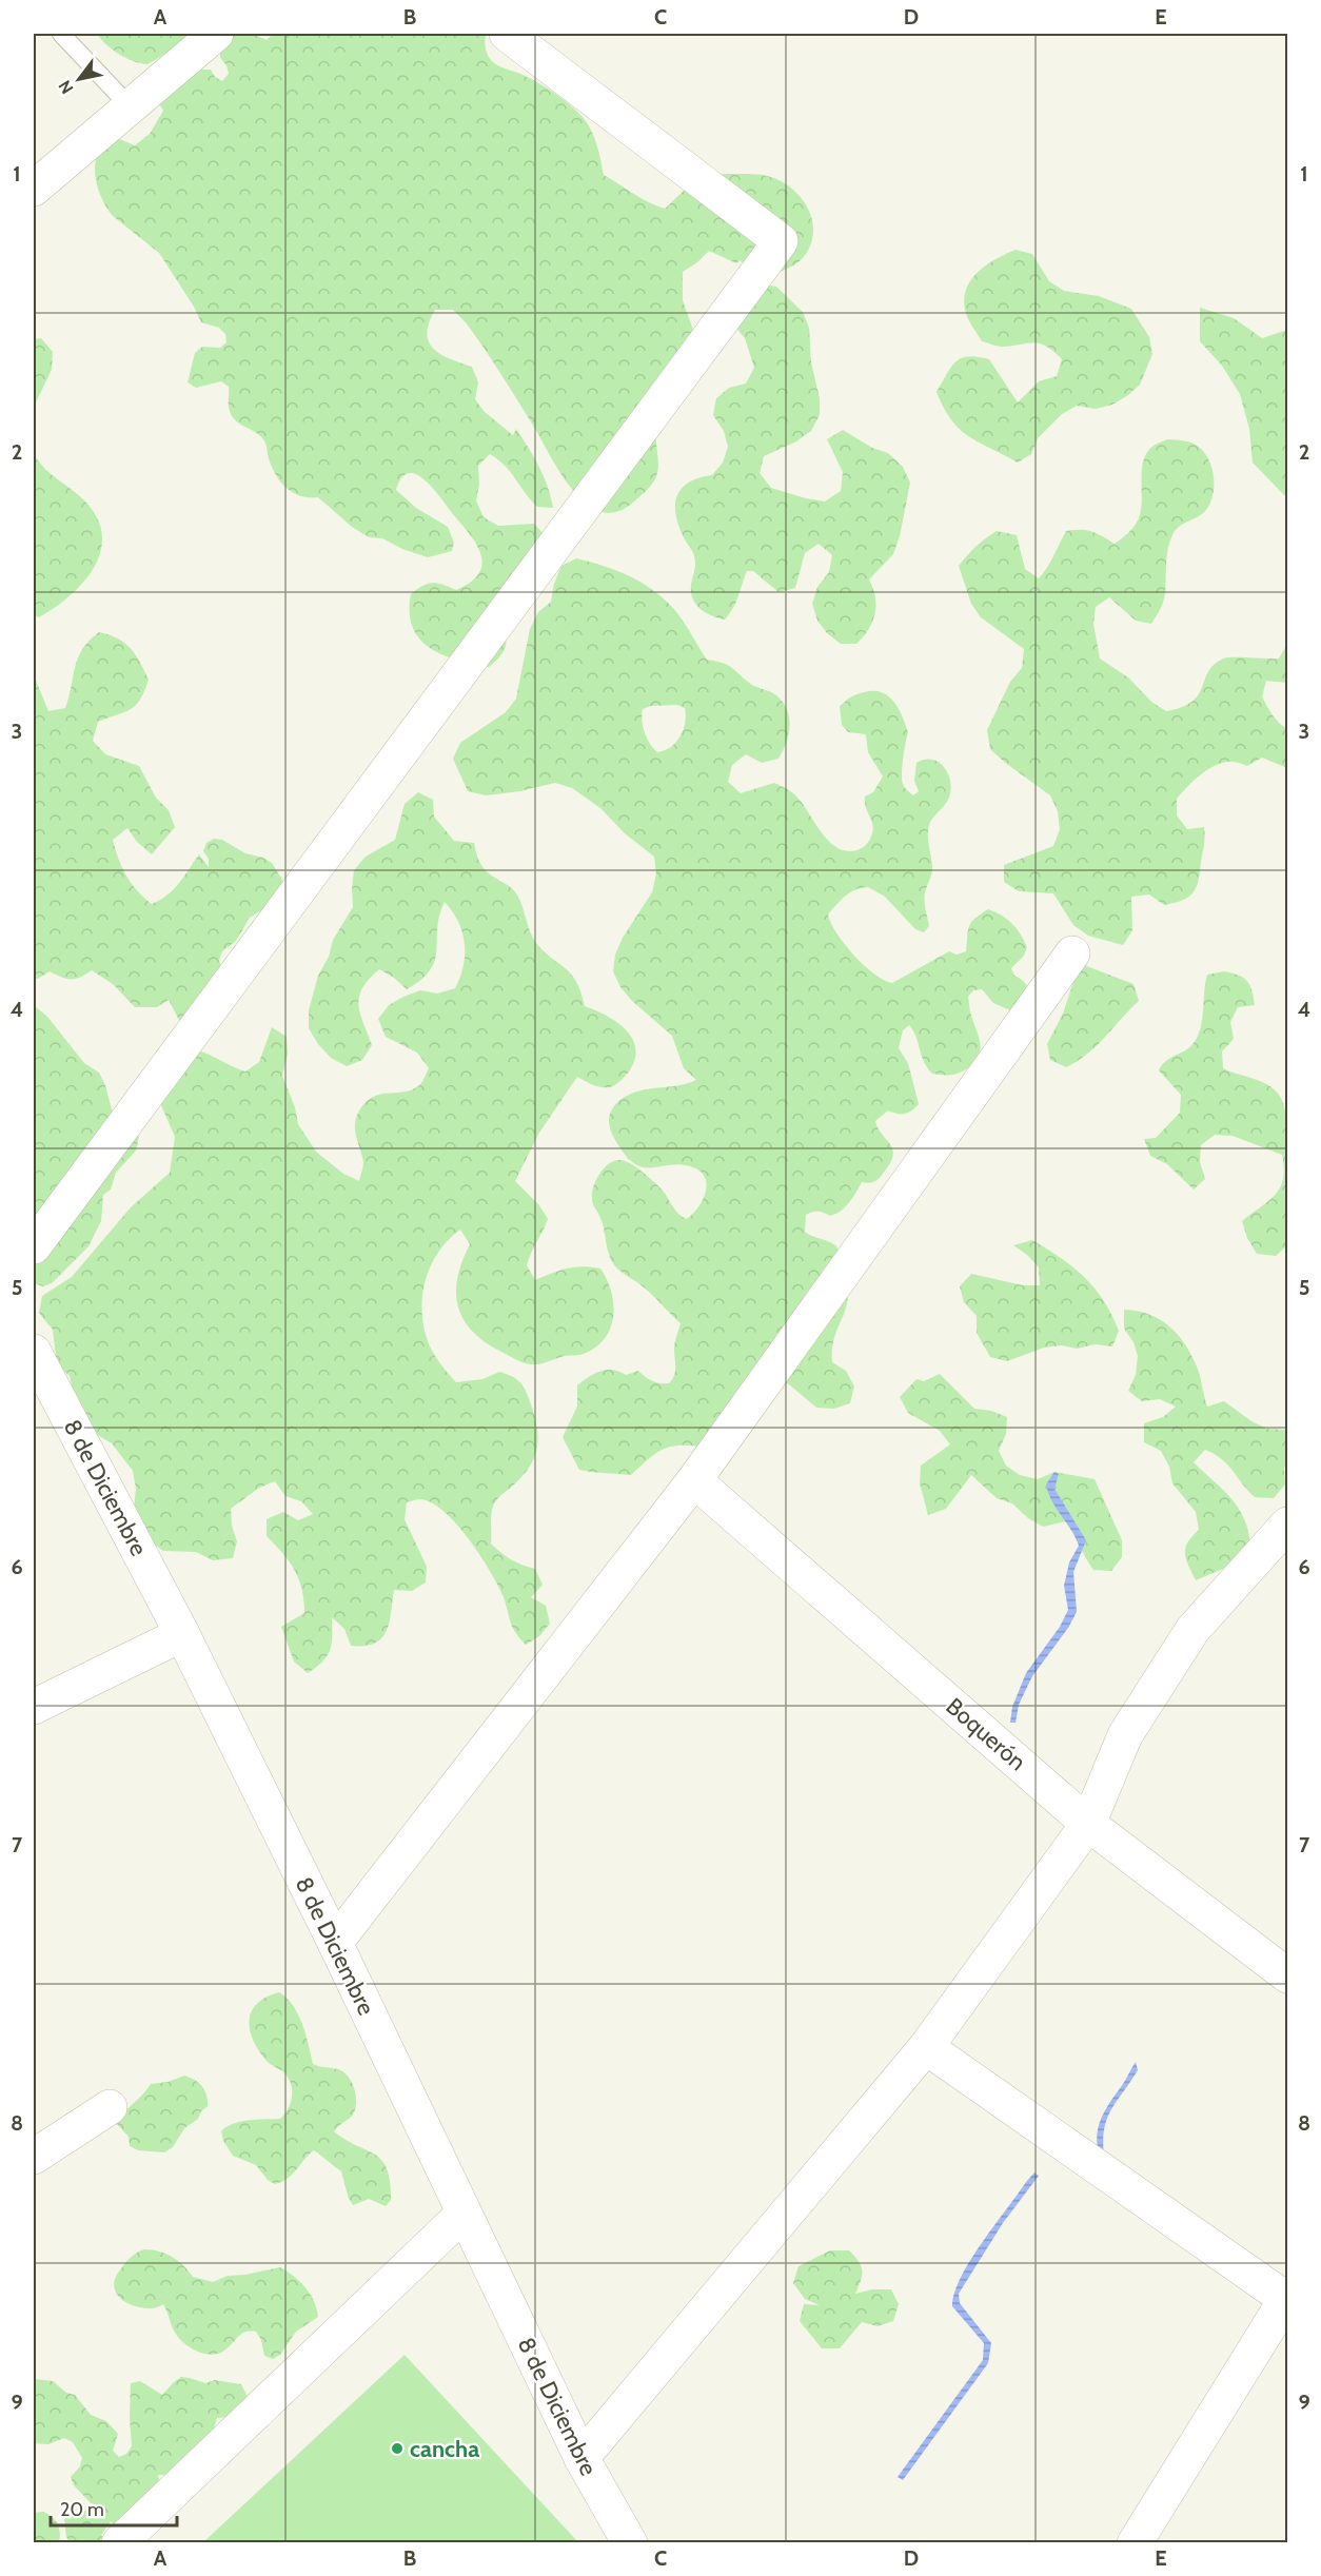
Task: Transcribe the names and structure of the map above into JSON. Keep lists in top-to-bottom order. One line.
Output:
{"streets":{"street":["8 de Diciembre","Boquerón"]},"places":["cancha"],"scale_bar":"20 m","north":"bottom left","grid":{"columns":["A","B","C","D","E"],"rows":["1","2","3","4","5","6","7","8","9"]}}
